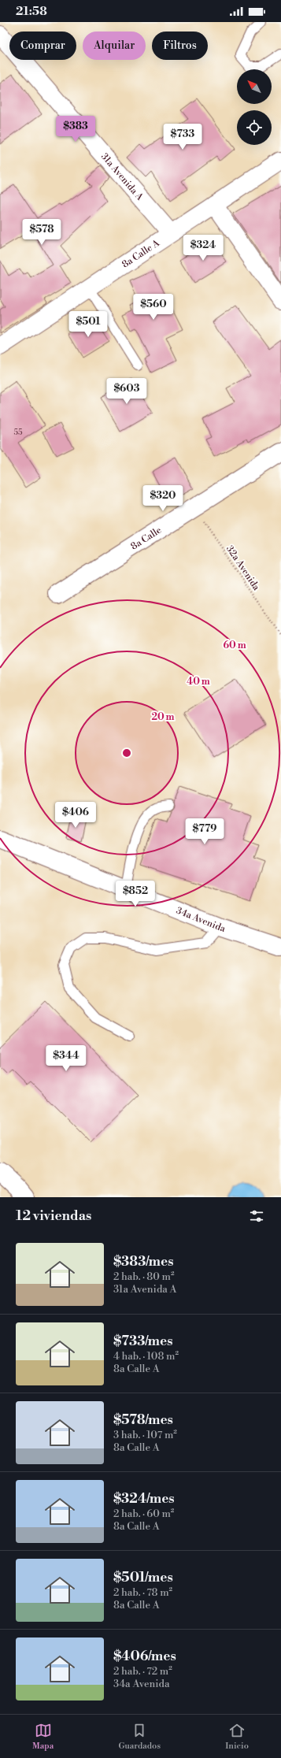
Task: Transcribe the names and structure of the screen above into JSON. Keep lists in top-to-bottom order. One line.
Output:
{"streets":{"street":["31a Avenida A","8a Calle A","8a Calle","34a Avenida"],"path":["32a Avenida"]},"crossings":[["31a Avenida A","8a Calle A"],["8a Calle","32a Avenida"]],"house_numbers":["55"],"north":"top left","page":{"status":"21:58","chip":["Comprar","Alquilar","Filtros"],"price":["$383","$733","$578","$324","$560","$501","$603","$320","$406","$779","$852","$344"],"heading":"12 viviendas","list":[{"name":"$383/mes","note":"2 hab. · 80 m² · 31a Avenida A"},{"name":"$733/mes","note":"4 hab. · 108 m² · 8a Calle A"},{"name":"$578/mes","note":"3 hab. · 107 m² · 8a Calle A"},{"name":"$324/mes","note":"2 hab. · 60 m² · 8a Calle A"},{"name":"$501/mes","note":"2 hab. · 78 m² · 8a Calle A"},{"name":"$406/mes","note":"2 hab. · 72 m² · 34a Avenida"}],"tabs":["Mapa","Guardados","Inicio"]},"rings":["60 m","40 m","20 m"]}
